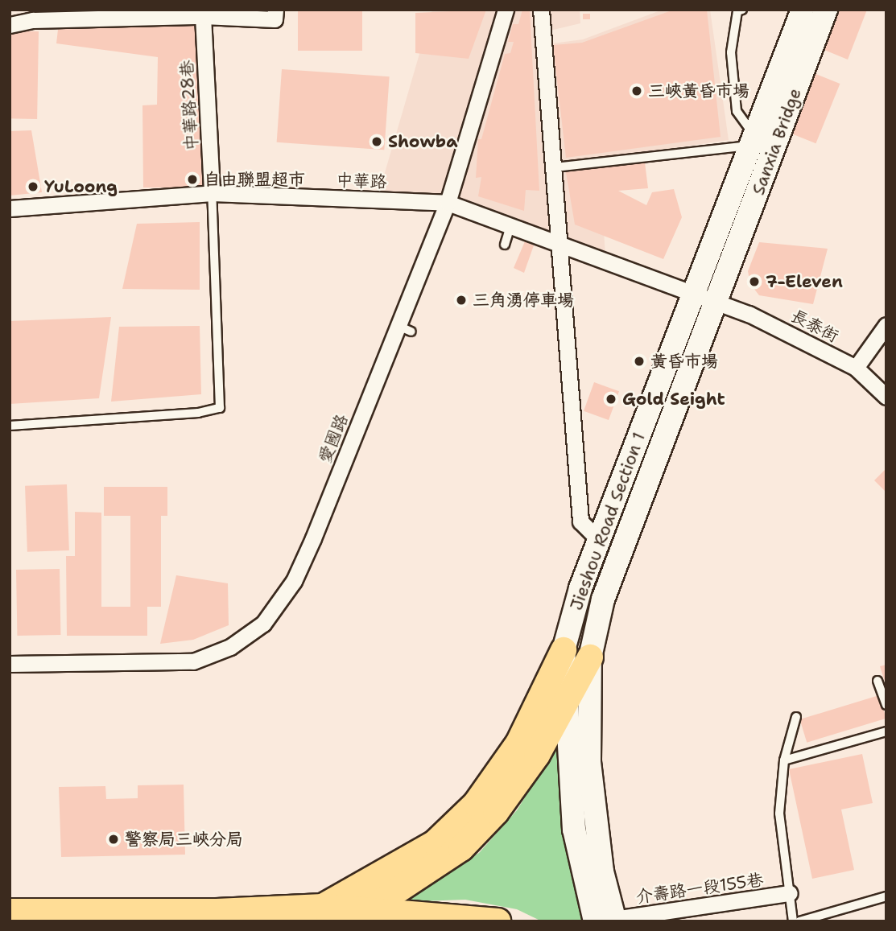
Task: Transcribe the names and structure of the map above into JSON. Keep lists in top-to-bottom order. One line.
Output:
{"streets":{"main road":["Sanxia Bridge","Jieshou Road Section 1"],"street":["中華路28巷","中華路","長泰街","愛國路","介壽路一段155巷"]},"crossings":[["中華路28巷","中華路"],["Sanxia Bridge","Jieshou Road Section 1"],["中華路","長泰街"],["中華路","愛國路"],["中華路","Jieshou Road Section 1"],["長泰街","Jieshou Road Section 1"],["Jieshou Road Section 1","介壽路一段155巷"]],"places":["三峽黃昏市場","Showba","自由聯盟超市","YuLoong","7-Eleven","三角湧停車場","黃昏市場","Gold Seight","警察局三峽分局"]}
